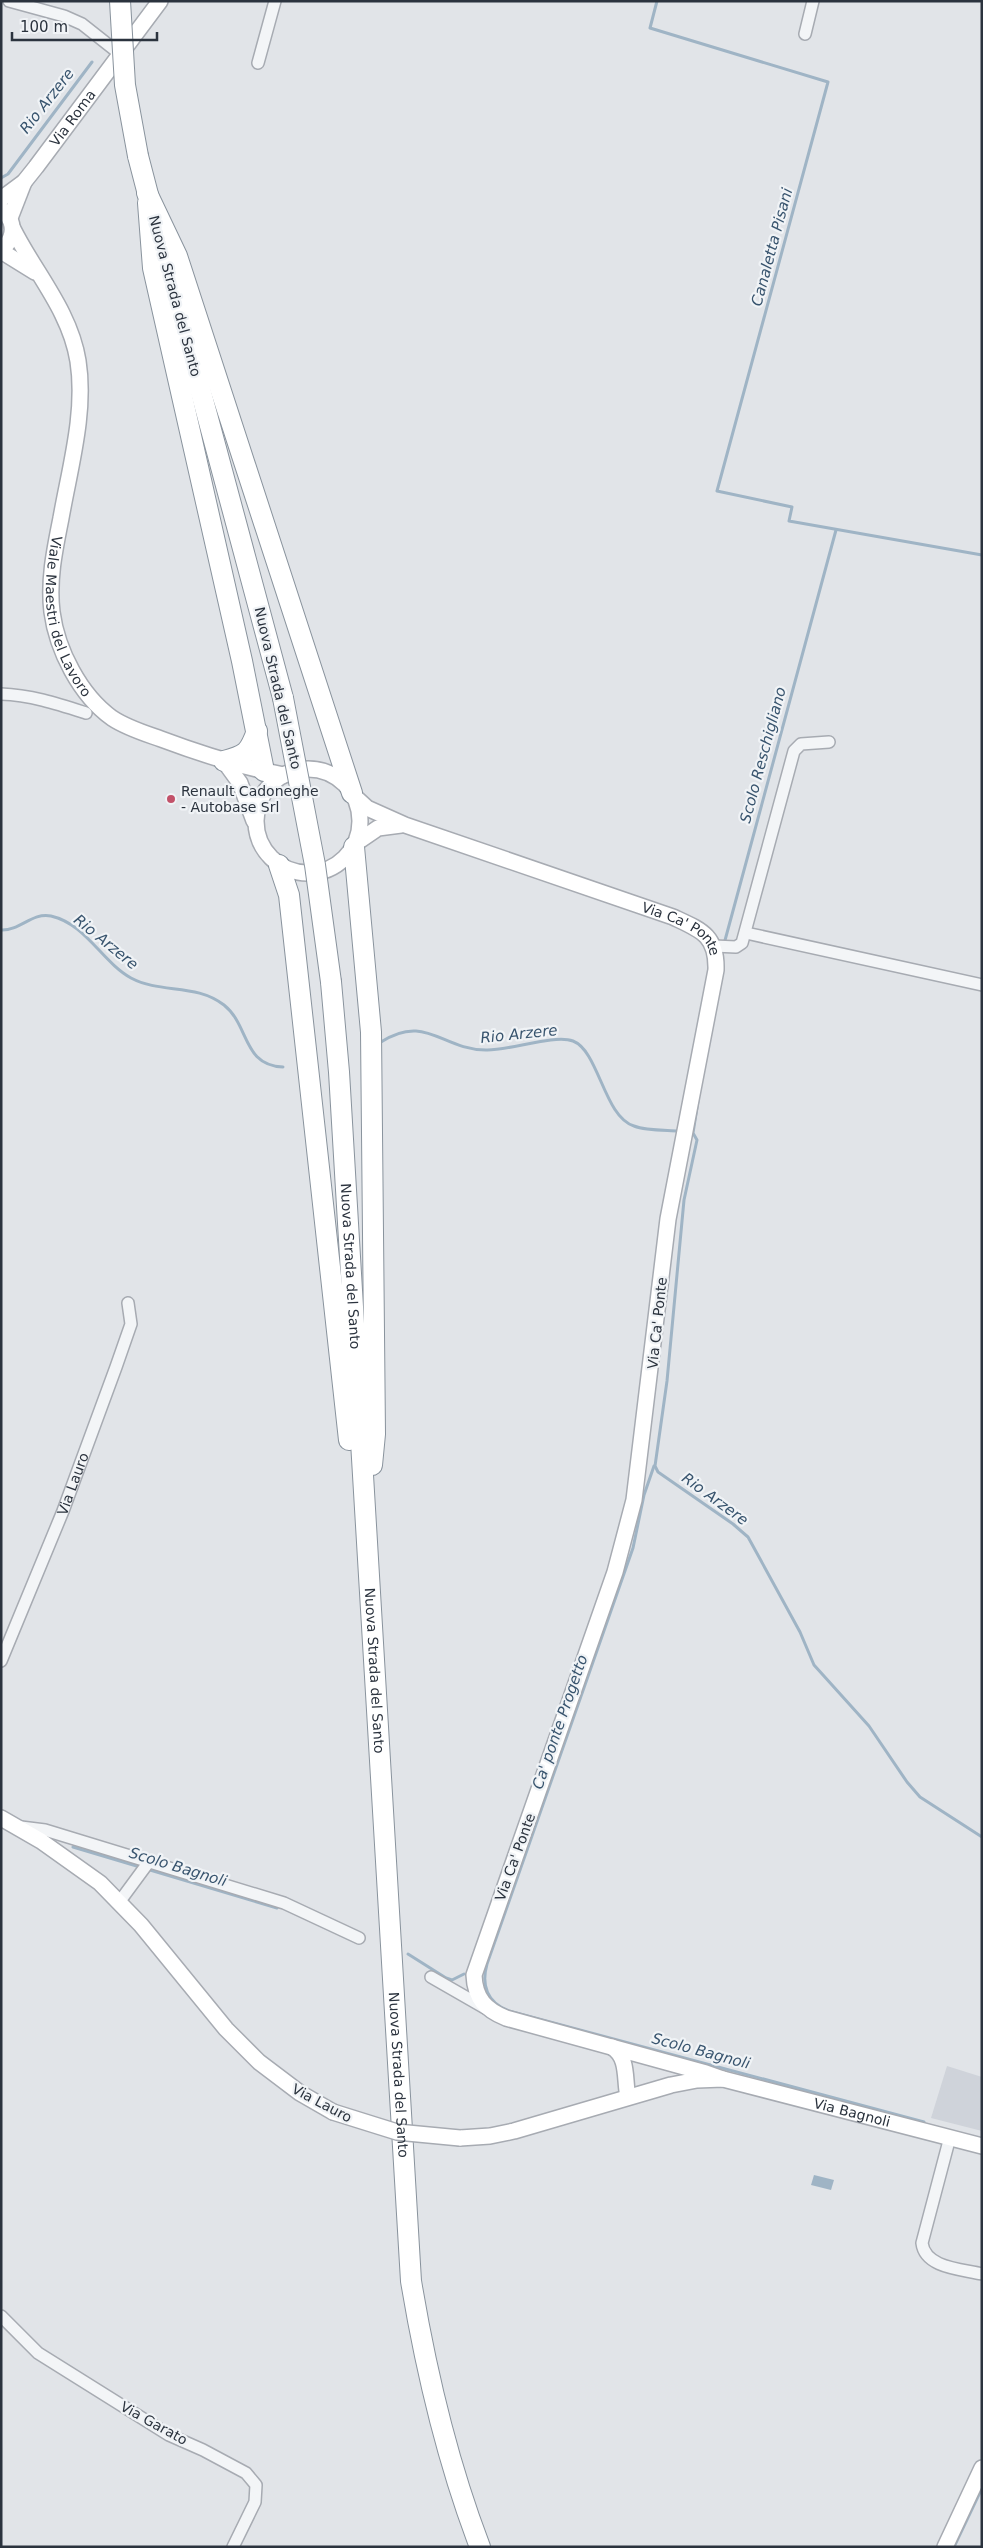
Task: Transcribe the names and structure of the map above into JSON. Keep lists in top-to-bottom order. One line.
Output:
{"streets":{"highway":["Nuova Strada del Santo"],"street":["Via Roma","Viale Maestri del Lavoro","Via Ca' Ponte","Via Lauro","Via Bagnoli","Via Garato"]},"crossings":[["Via Roma","Viale Maestri del Lavoro"],["Via Lauro","Via Bagnoli"]],"water":["Rio Arzere","Canaletta Pisani","Scolo Reschigliano","Ca' ponte Progetto","Scolo Bagnoli"],"places":["Renault Cadoneghe - Autobase Srl"],"scale_bar":"100 m"}
